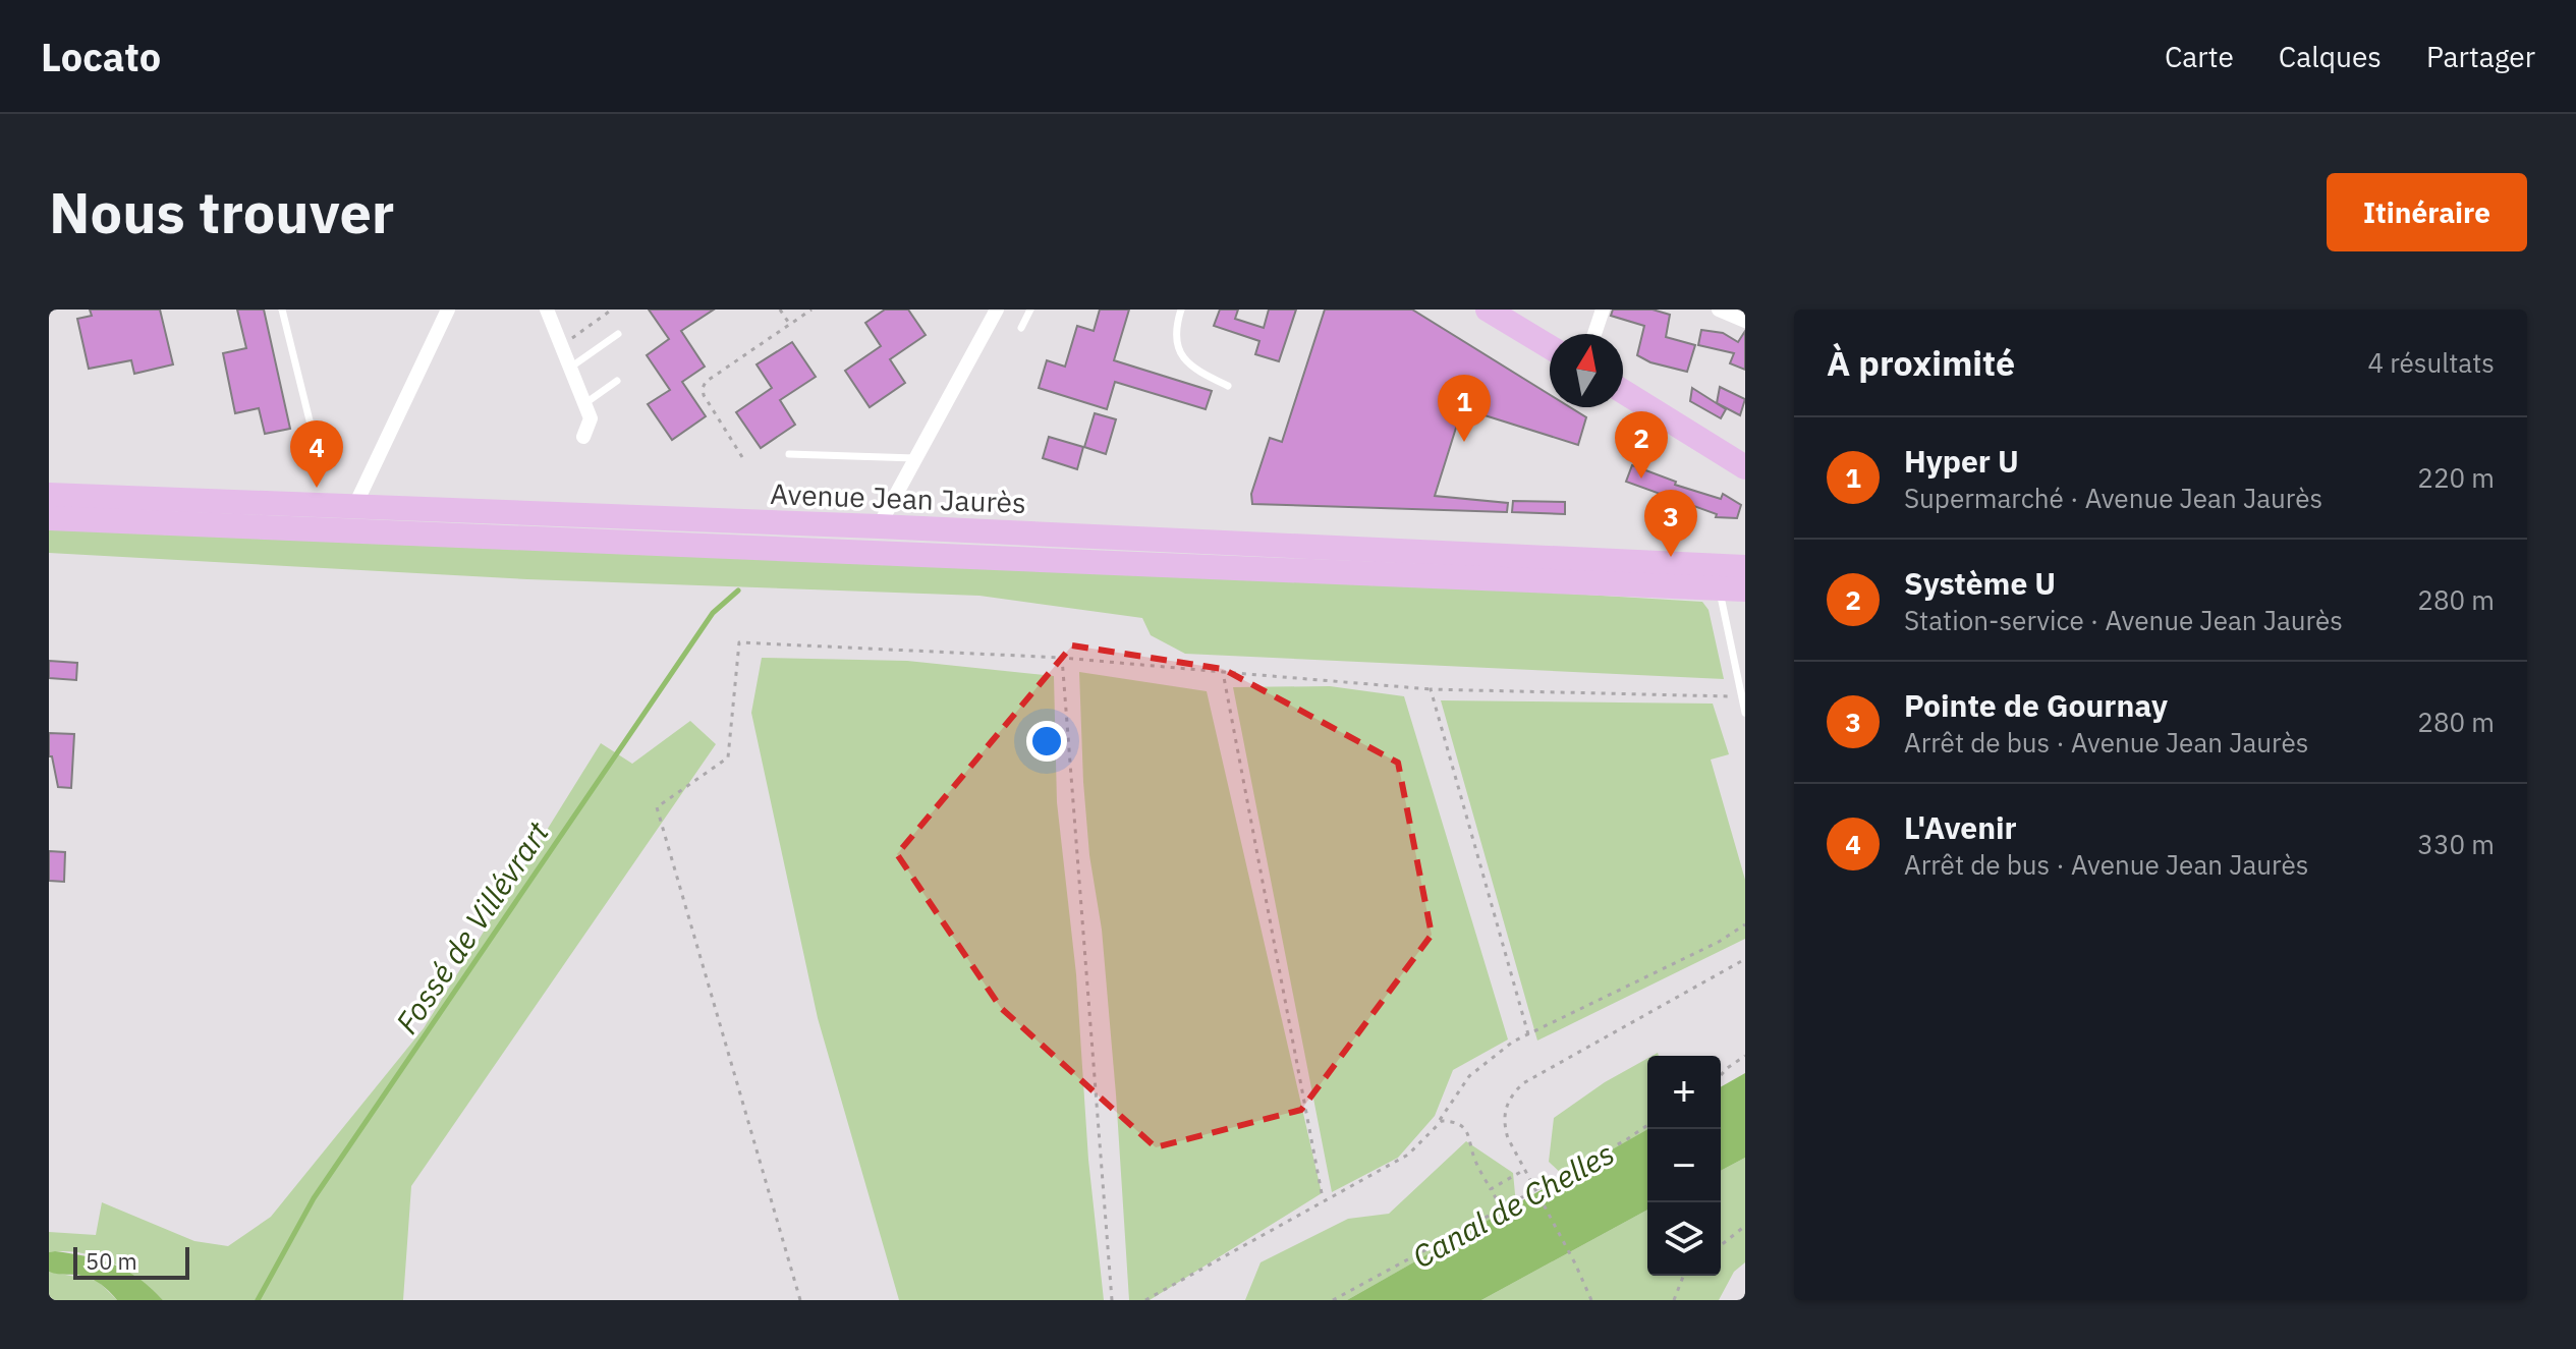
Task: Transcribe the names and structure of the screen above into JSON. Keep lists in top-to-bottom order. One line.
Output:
{"streets":{"main road":["Avenue Jean Jaurès"]},"water":["Fossé de Villévrart","Canal de Chelles"],"scale_bar":"50 m","north":"top","page":{"header":"Locato","nav":["Carte","Calques","Partager"],"buttons":"Itinéraire","title":"Nous trouver","heading":["À proximité","4 résultats"],"pins":["1","2","4","3"],"list":[{"mark":"1","name":"Hyper U","note":"Supermarché · Avenue Jean Jaurès","value":"220 m"},{"mark":"2","name":"Système U","note":"Station-service · Avenue Jean Jaurès","value":"280 m"},{"mark":"3","name":"Pointe de Gournay","note":"Arrêt de bus · Avenue Jean Jaurès","value":"280 m"},{"mark":"4","name":"L'Avenir","note":"Arrêt de bus · Avenue Jean Jaurès","value":"330 m"}],"map_buttons":["+","−"],"scale":"50 m"}}
